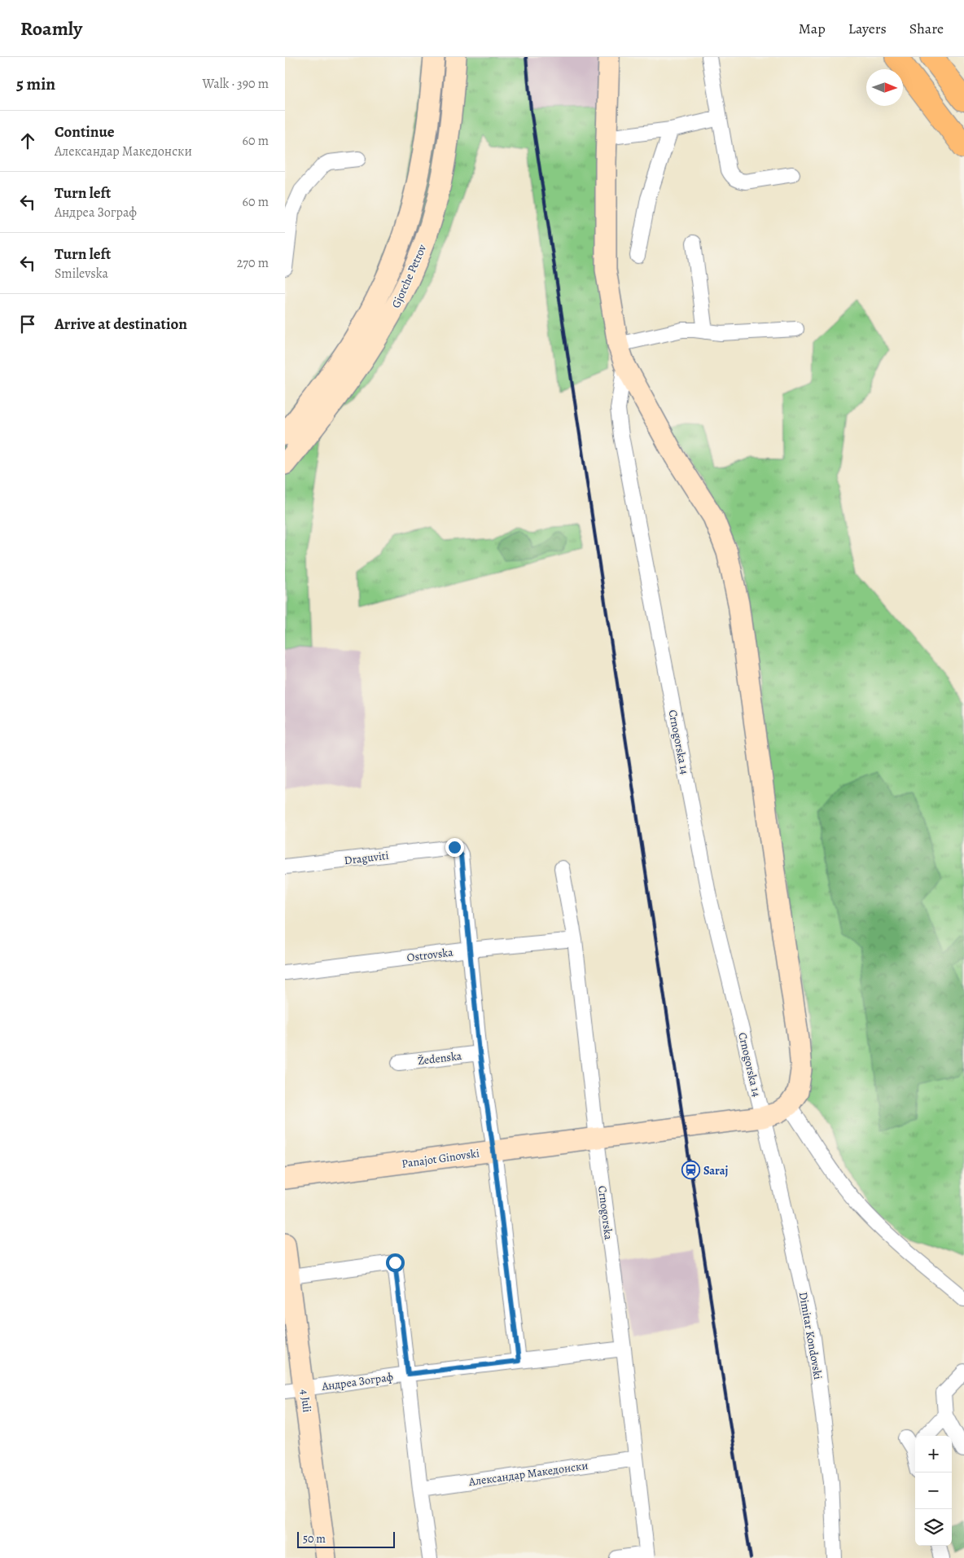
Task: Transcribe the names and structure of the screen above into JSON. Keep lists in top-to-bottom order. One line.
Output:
{"streets":{"main road":["Gjorche Petrov","Panajot Ginovski","4 Juli"],"street":["Crnogorska 14","Draguviti","Ostrovska","Žedenska","Crnogorska","Dimitar Kondovski","Андреа Зограф","Александар Македонски"]},"crossings":[["Crnogorska 14","Panajot Ginovski"],["Crnogorska 14","Dimitar Kondovski"],["Draguviti","Ostrovska"],["Ostrovska","Crnogorska"],["Panajot Ginovski","Crnogorska"],["Panajot Ginovski","Dimitar Kondovski"],["Crnogorska","Андреа Зограф"],["Crnogorska","Александар Македонски"],["Андреа Зограф","4 Juli"]],"places":{"station":["Saraj"]},"scale_bar":"50 m","north":"right","page":{"header":"Roamly","nav":["Map","Layers","Share"],"heading":["5 min","Walk · 390 m"],"list":[["Continue","Александар Македонски","60 m"],["Turn left","Андреа Зограф","60 m"],["Turn left","Smilevska","270 m"],"Arrive at destination"],"map_buttons":["+","−"],"scale":"50 m"}}
